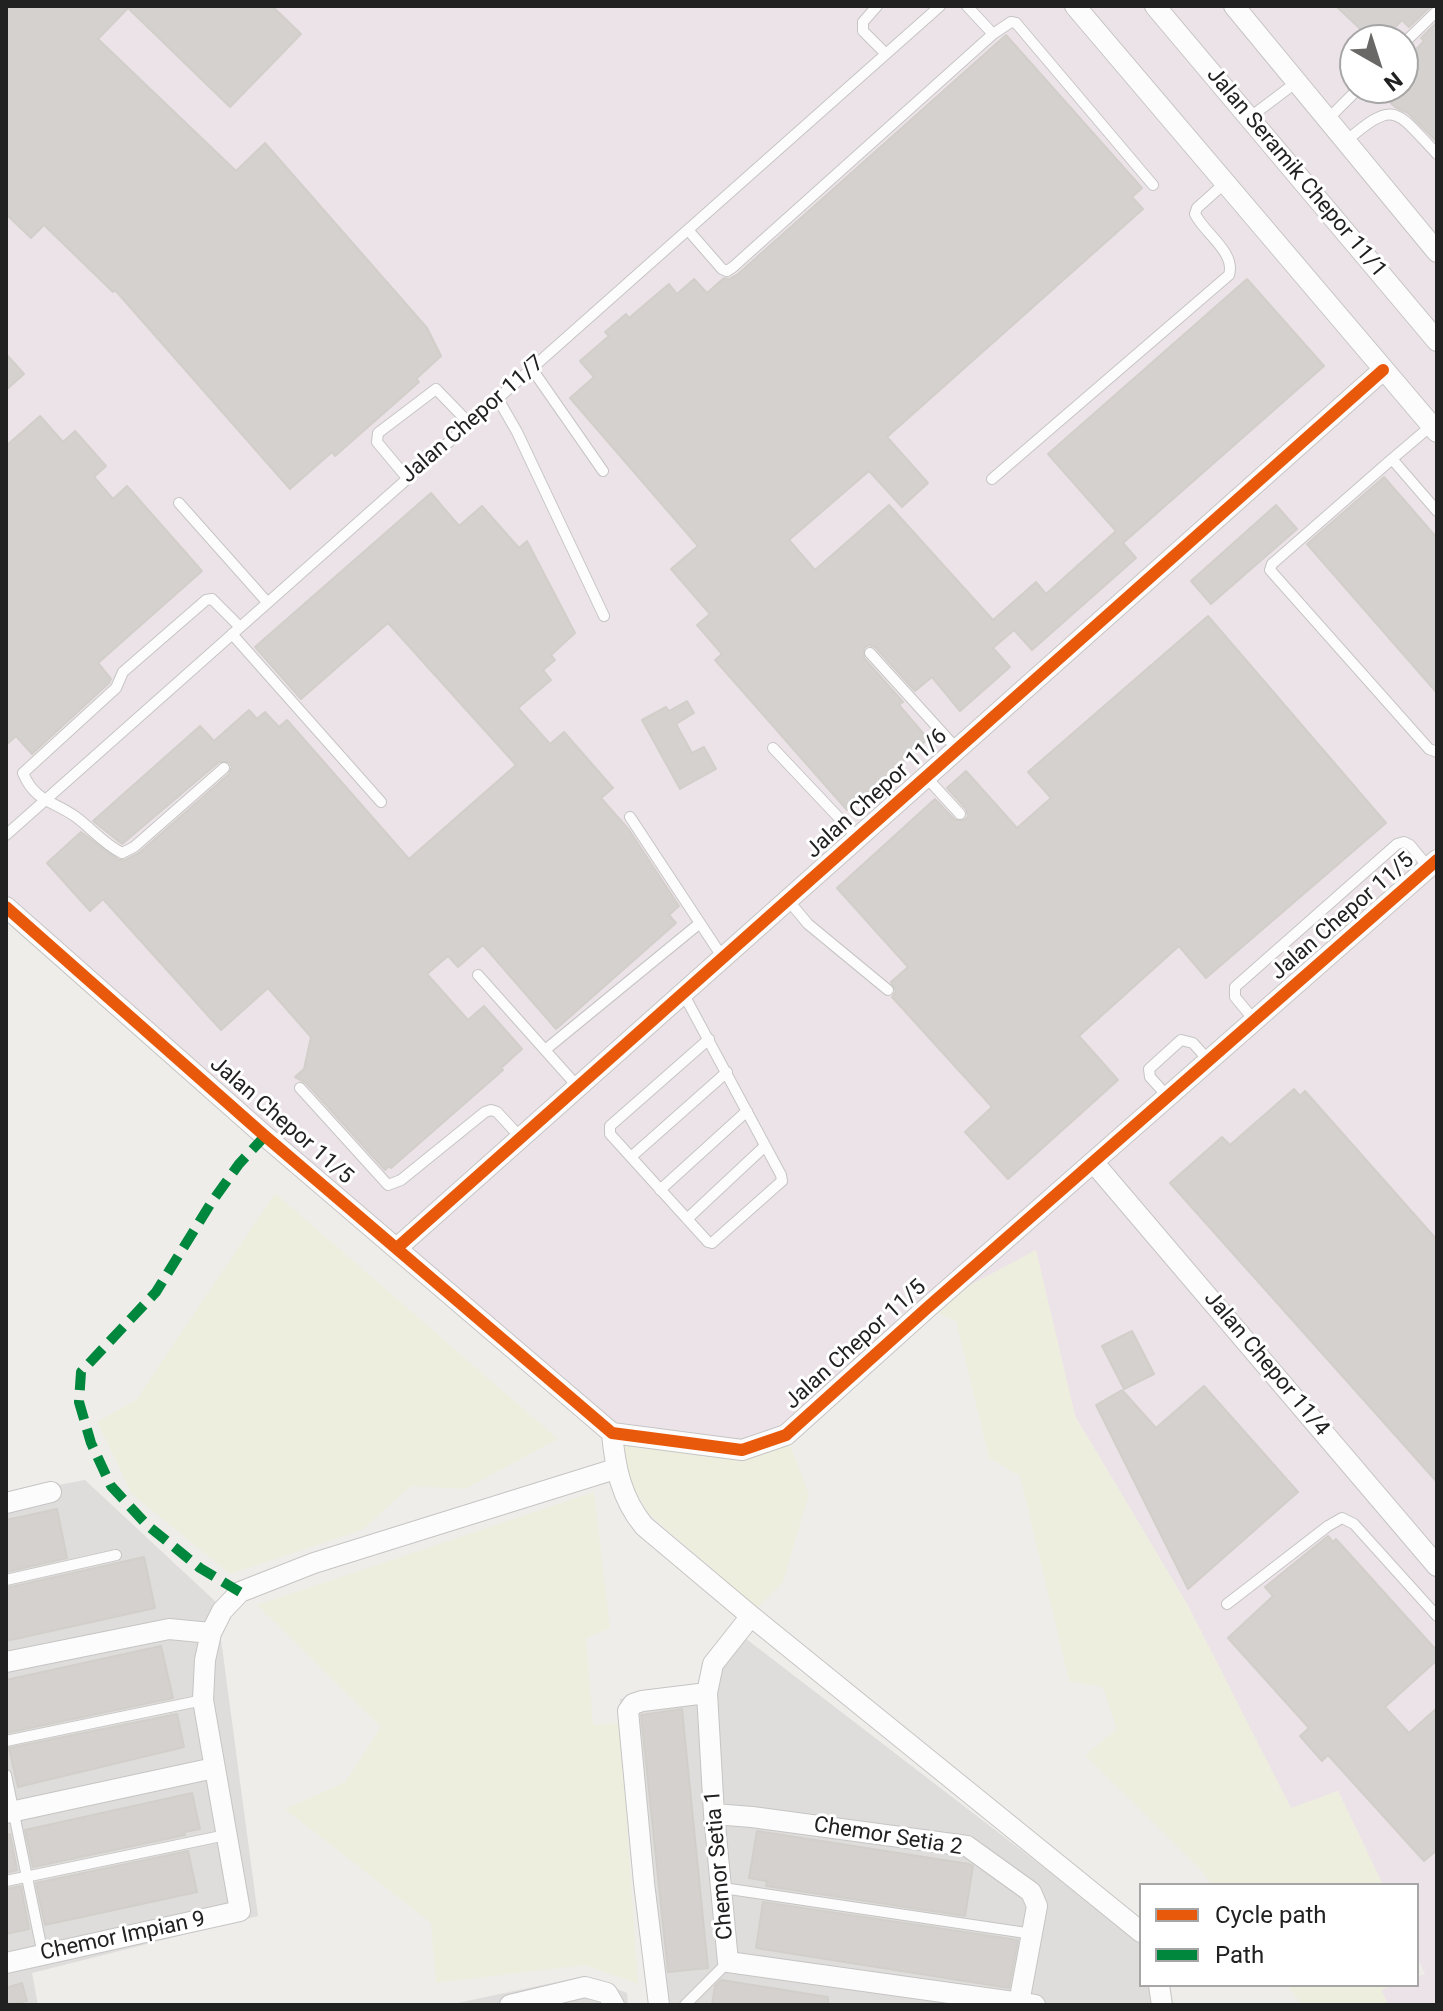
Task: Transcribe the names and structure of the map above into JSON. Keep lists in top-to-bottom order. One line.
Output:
{"streets":{"street":["Jalan Seramik Chepor 11/1","Jalan Chepor 11/6","Jalan Chepor 11/5","Jalan Chepor 11/4","Chemor Setia 2","Chemor Setia 1","Chemor Impian 9"],"lane":["Jalan Chepor 11/7"]},"crossings":[["Jalan Chepor 11/6","Jalan Chepor 11/5"],["Jalan Chepor 11/5","Jalan Chepor 11/4"],["Chemor Setia 2","Chemor Setia 1"]],"legend":["Cycle path","Path"],"north":"bottom right"}
